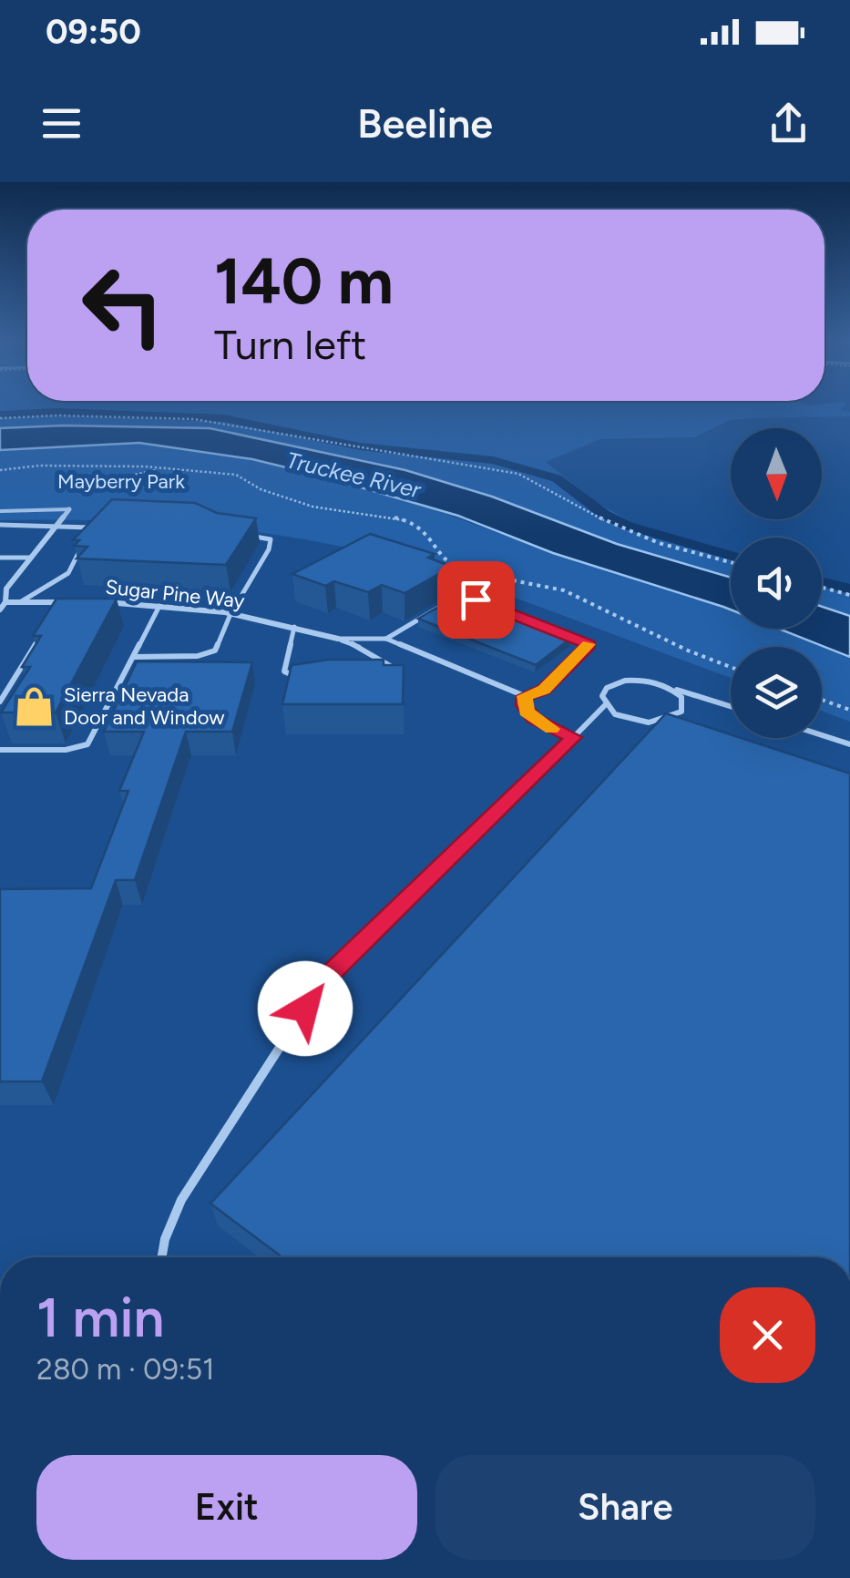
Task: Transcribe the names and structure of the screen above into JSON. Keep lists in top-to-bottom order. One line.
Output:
{"streets":{"street":["Sugar Pine Way"]},"water":["Truckee River"],"parks":["Mayberry Park"],"places":{"shop":["Sierra Nevada Door and Window"]},"north":"bottom","page":{"status":"09:50","header":"Beeline","turn":["140 m","Turn left"],"heading":["1 min","280 m · 09:51"],"buttons":["Exit","Share"]}}
